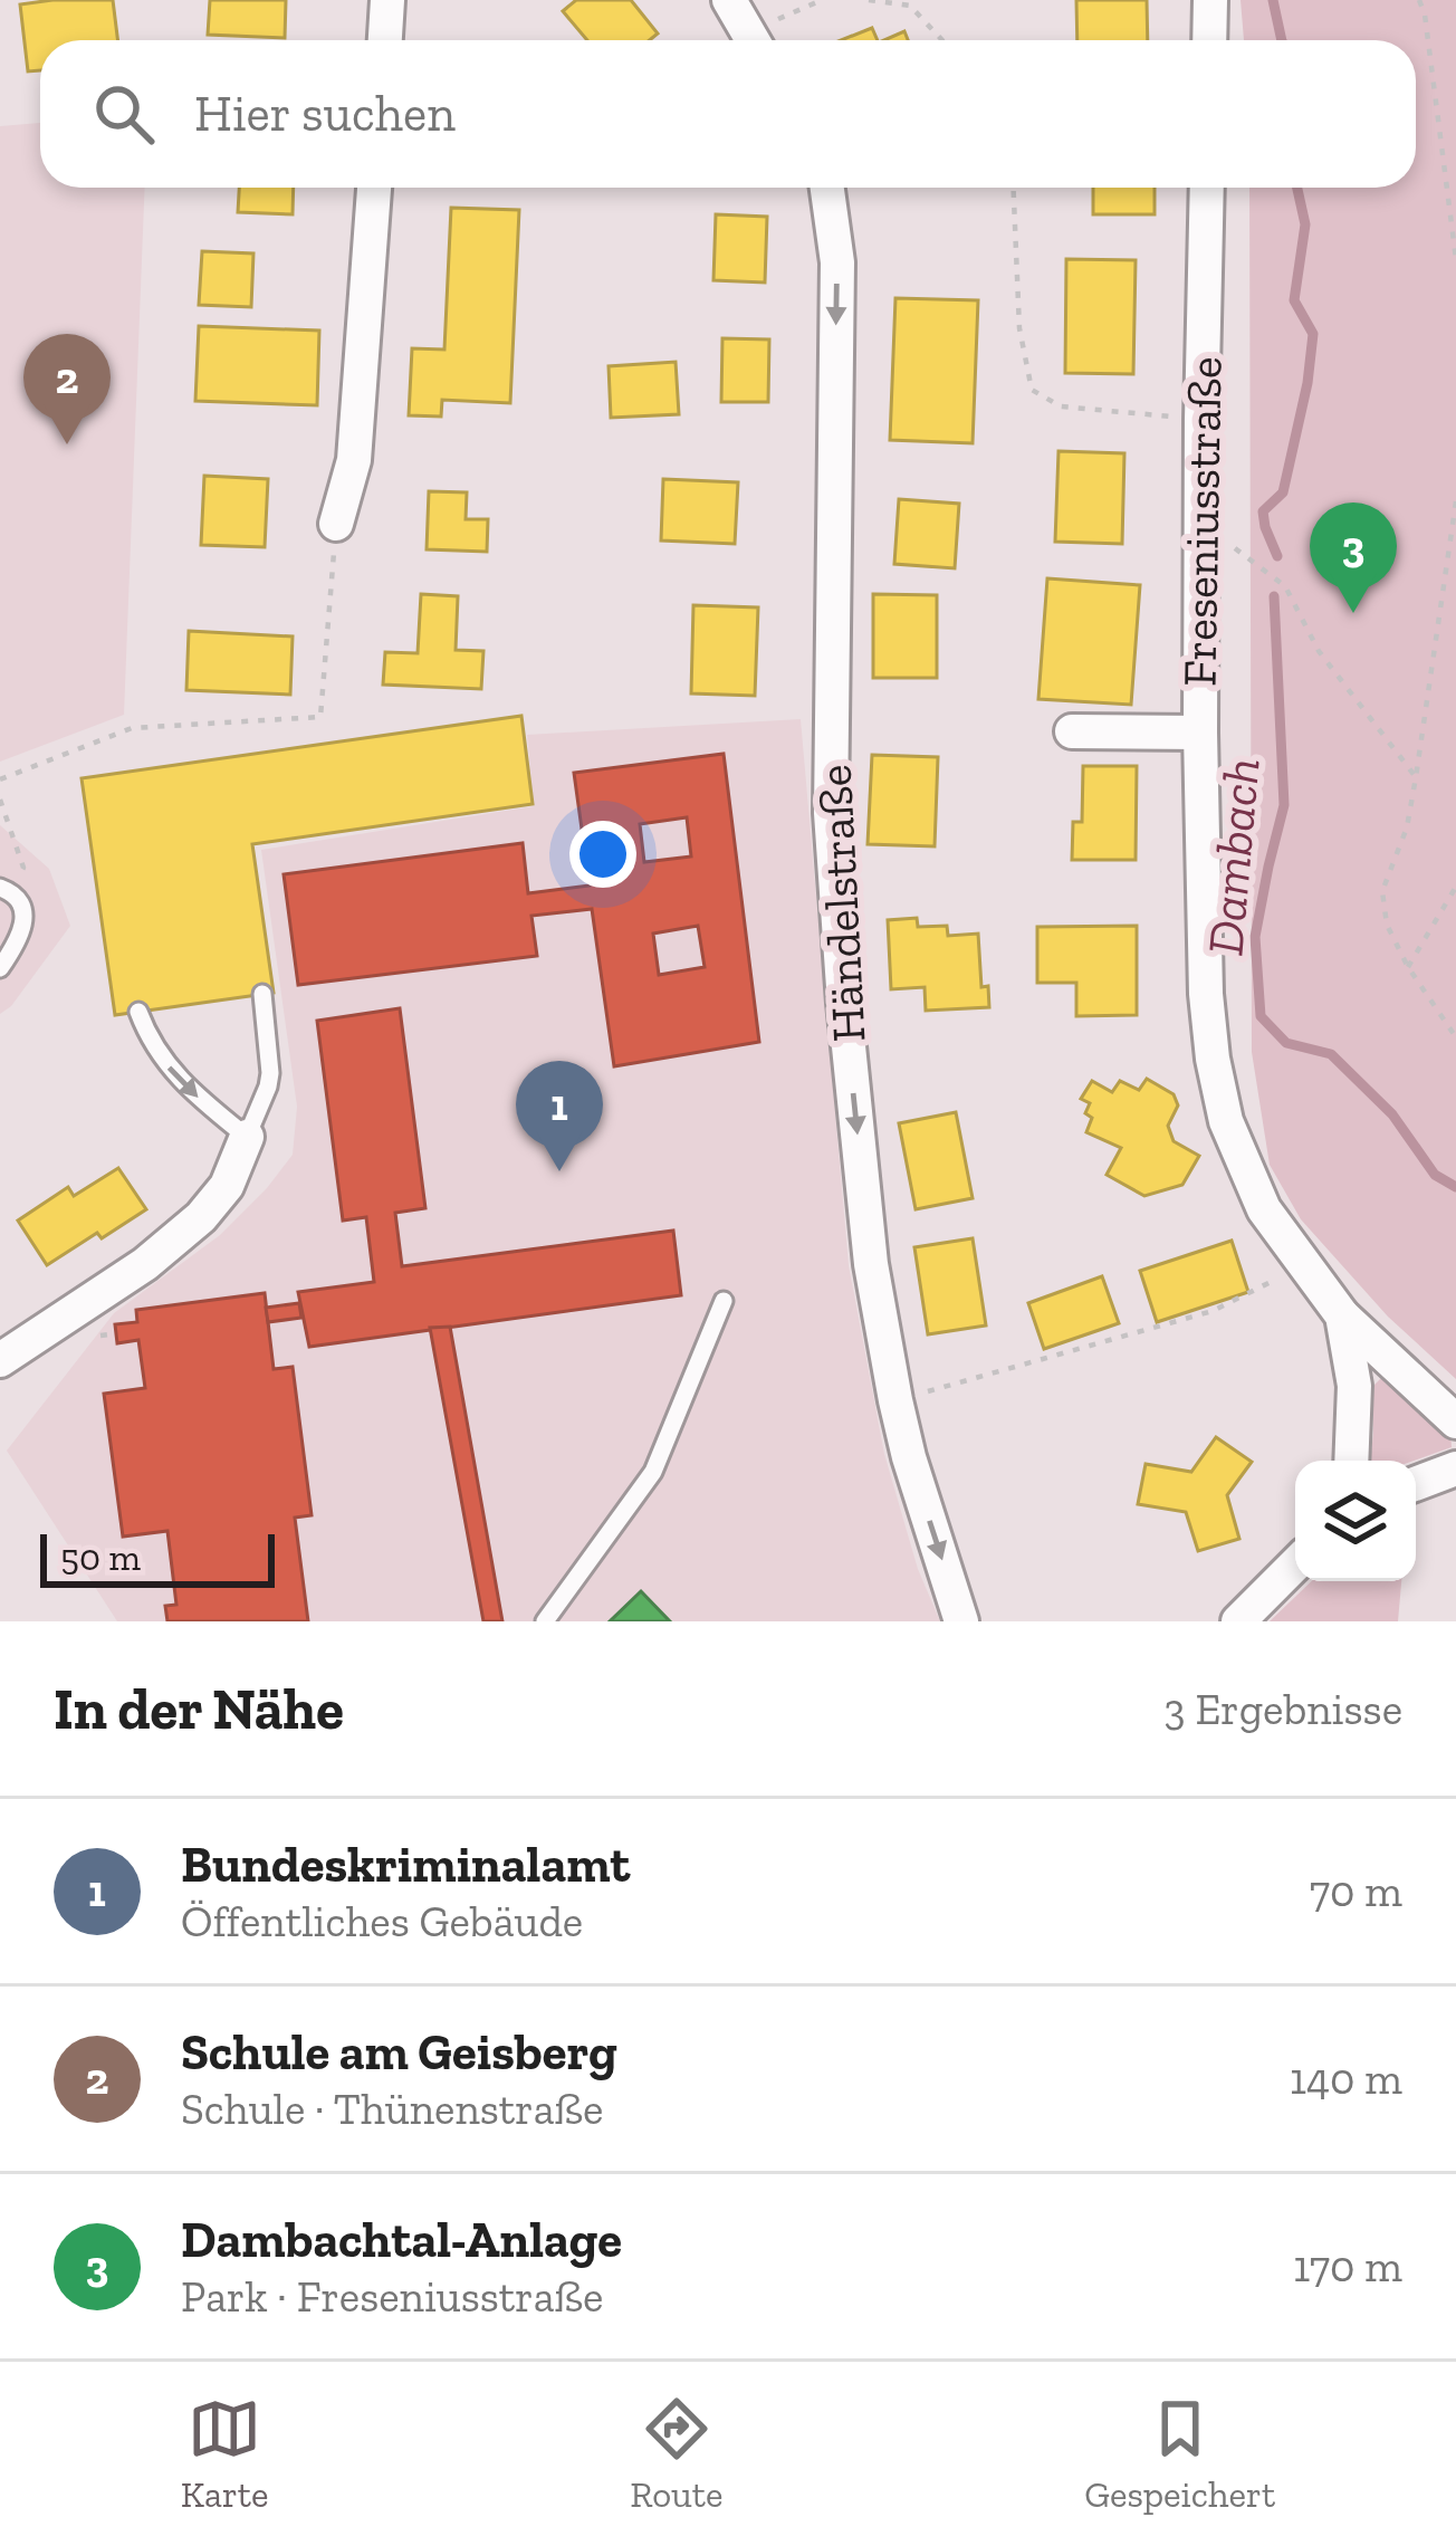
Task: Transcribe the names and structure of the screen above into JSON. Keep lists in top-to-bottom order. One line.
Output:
{"streets":{"street":["Freseniusstraße","Händelstraße"]},"one_way":["Händelstraße"],"water":["Dambach"],"scale_bar":"50 m","page":{"search":"Hier suchen","pins":["2","3","1"],"scale":"50 m","heading":["In der Nähe","3 Ergebnisse"],"list":[{"mark":"1","name":"Bundeskriminalamt","note":"Öffentliches Gebäude","value":"70 m"},{"mark":"2","name":"Schule am Geisberg","note":"Schule · Thünenstraße","value":"140 m"},{"mark":"3","name":"Dambachtal-Anlage","note":"Park · Freseniusstraße","value":"170 m"}],"nav":["Karte","Route","Gespeichert"]}}
